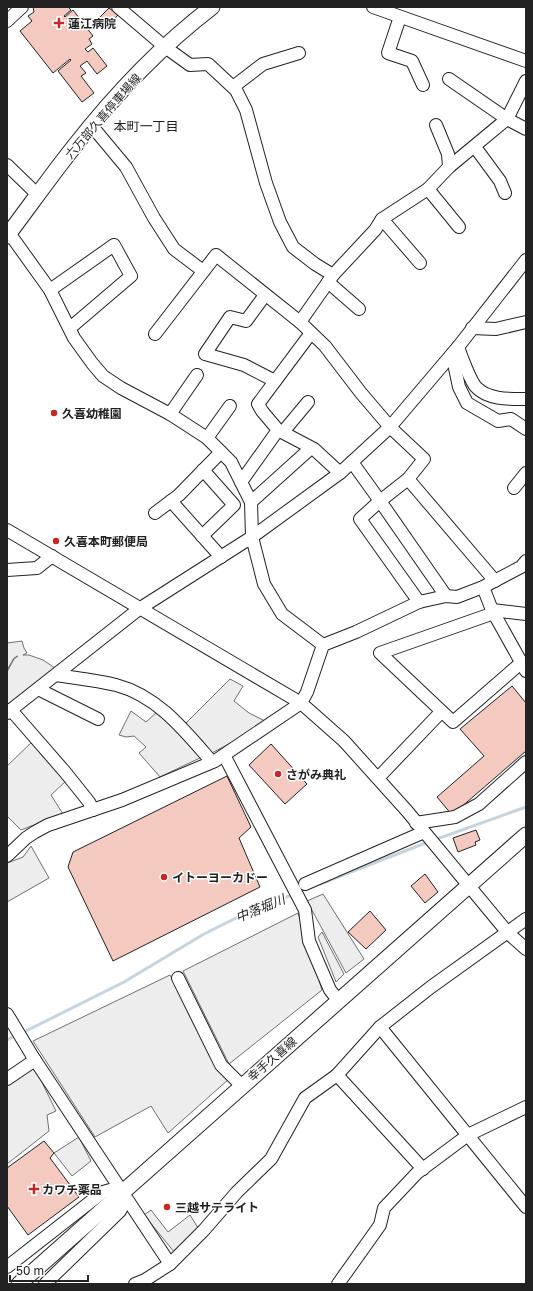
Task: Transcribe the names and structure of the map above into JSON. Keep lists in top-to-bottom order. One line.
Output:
{"streets":{"main road":["六万部久喜停車場線","幸手久喜線"]},"districts":["本町一丁目"],"water":["中落堀川"],"places":{"health":["蓮江病院","カワチ薬品"],"other":["久喜幼稚園","久喜本町郵便局","さがみ典礼","イトーヨーカドー","三越サテライト"]},"scale_bar":"50 m"}
